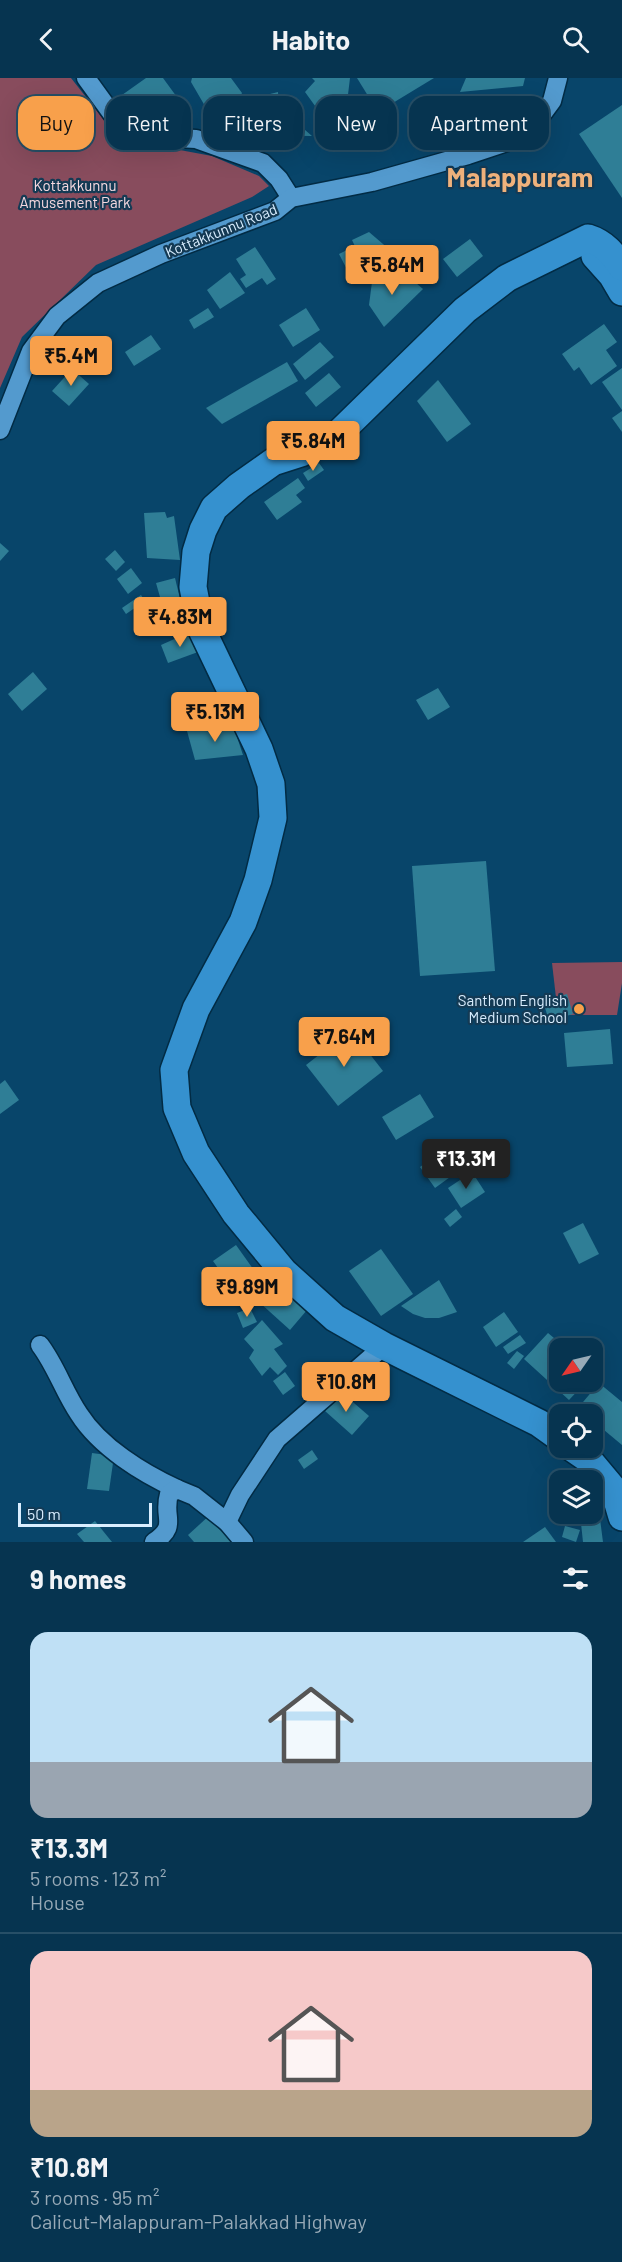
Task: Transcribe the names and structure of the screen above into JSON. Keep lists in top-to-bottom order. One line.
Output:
{"streets":{"street":["Kottakkunnu Road"]},"districts":["Malappuram"],"parks":["Kottakkunnu Amusement Park"],"places":["Santhom English Medium School"],"scale_bar":"50 m","north":"bottom left","page":{"header":"Habito","chip":["Buy","Rent","Filters","New","Apartment"],"price":["₹5.84M","₹5.4M","₹5.84M","₹4.83M","₹5.13M","₹7.64M","₹13.3M","₹9.89M","₹10.8M"],"scale":"50 m","heading":"9 homes","list":[{"name":"₹13.3M","note":"5 rooms · 123 m² · House"},{"name":"₹10.8M","note":"3 rooms · 95 m² · Calicut-Malappuram-Palakkad Highway"}]}}
